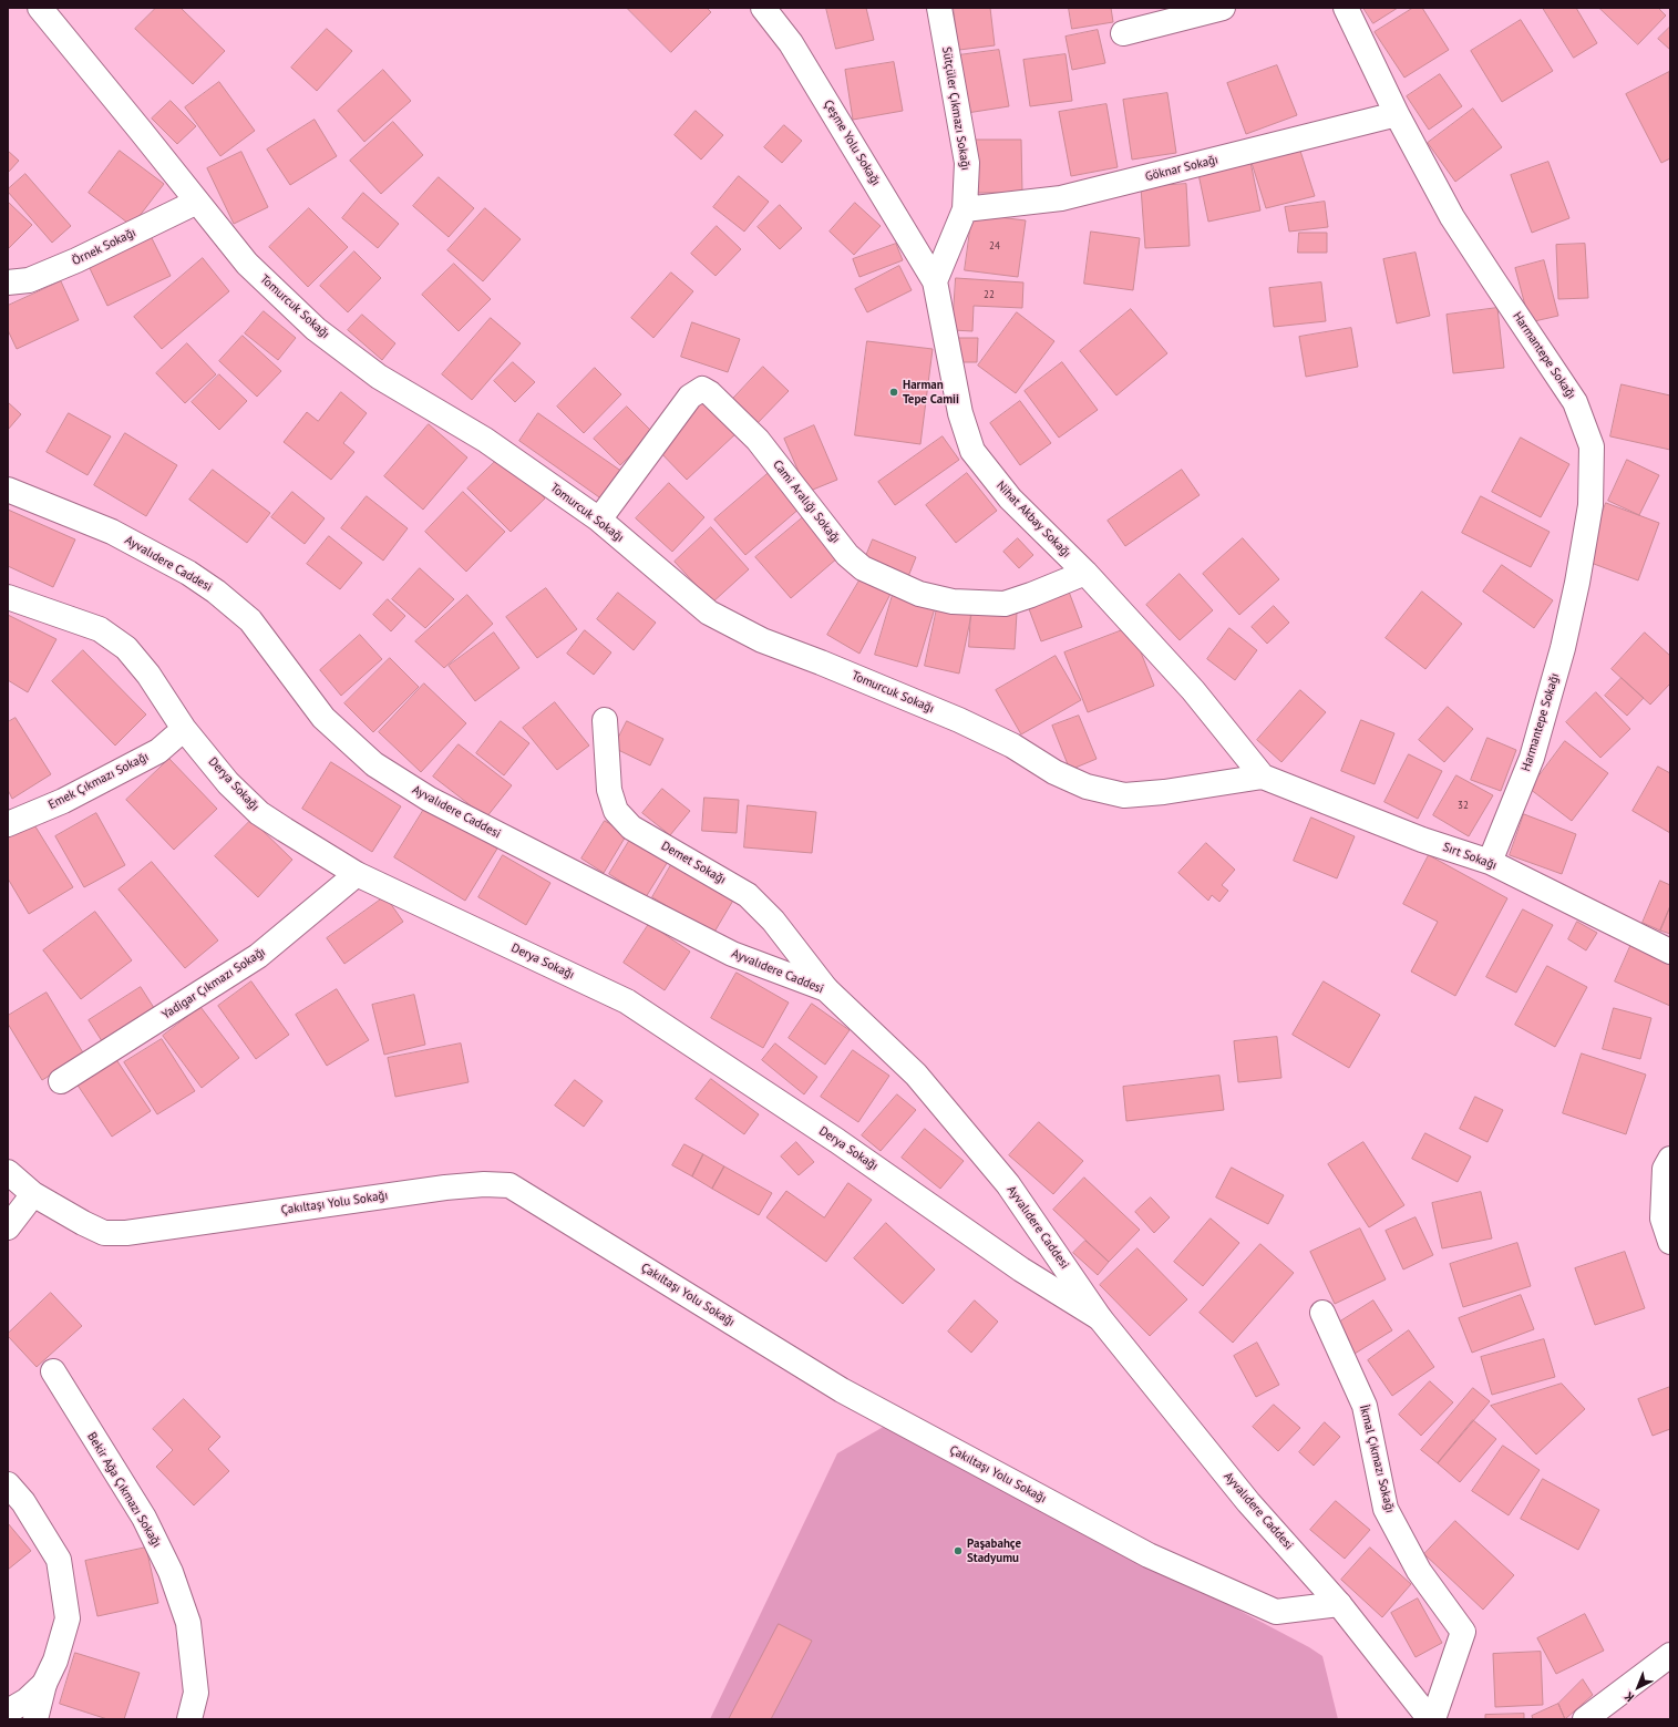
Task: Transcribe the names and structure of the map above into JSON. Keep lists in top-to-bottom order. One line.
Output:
{"streets":{"street":["Sütçüler Çıkmazı Sokağı","Çeşme Yolu Sokağı","Göknar Sokağı","Örnek Sokağı","Tomurcuk Sokağı","Harmantepe Sokağı","Cami Aralığı Sokağı","Nihat Akbay Sokağı","Ayvalıdere Caddesi","Emek Çıkmazı Sokağı","Derya Sokağı","Sırt Sokağı","Demet Sokağı","Yadigar Çıkmazı Sokağı","Çakıltaşı Yolu Sokağı","İkmal Çıkmazı Sokağı","Bekir Ağa Çıkmazı Sokağı"]},"crossings":[["Sütçüler Çıkmazı Sokağı","Göknar Sokağı"],["Çeşme Yolu Sokağı","Nihat Akbay Sokağı"],["Göknar Sokağı","Harmantepe Sokağı"],["Örnek Sokağı","Tomurcuk Sokağı"],["Tomurcuk Sokağı","Cami Aralığı Sokağı"],["Tomurcuk Sokağı","Nihat Akbay Sokağı"],["Tomurcuk Sokağı","Sırt Sokağı"],["Harmantepe Sokağı","Sırt Sokağı"],["Cami Aralığı Sokağı","Nihat Akbay Sokağı"],["Nihat Akbay Sokağı","Sırt Sokağı"],["Ayvalıdere Caddesi","Derya Sokağı"],["Ayvalıdere Caddesi","Demet Sokağı"],["Ayvalıdere Caddesi","Çakıltaşı Yolu Sokağı"],["Ayvalıdere Caddesi","İkmal Çıkmazı Sokağı"],["Emek Çıkmazı Sokağı","Derya Sokağı"],["Derya Sokağı","Yadigar Çıkmazı Sokağı"]],"places":["Harman Tepe Camii","Paşabahçe Stadyumu"],"house_numbers":["24","22","32"],"north":"bottom left"}
